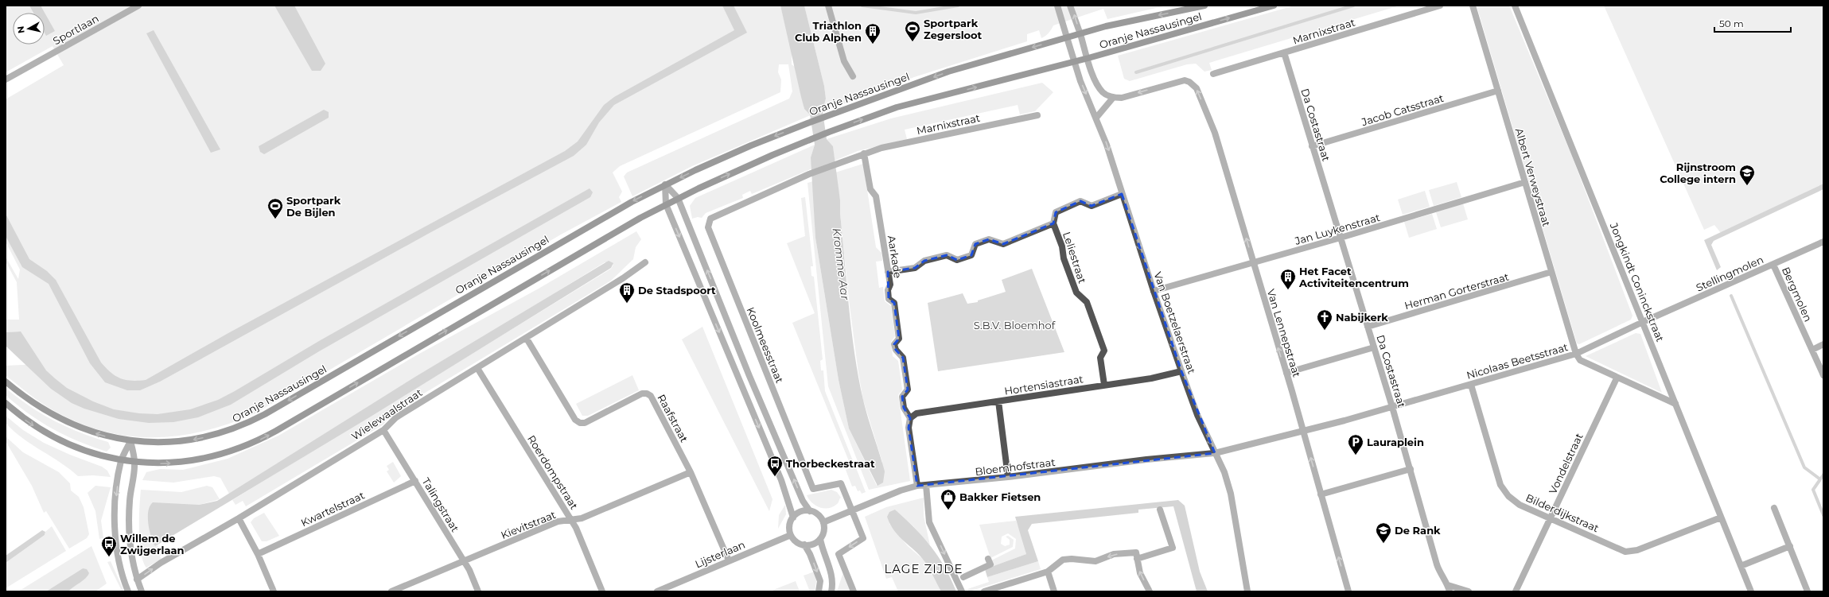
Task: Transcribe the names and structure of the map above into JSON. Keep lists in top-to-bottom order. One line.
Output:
{"streets":{"main road":["Oranje Nassausingel"],"street":["Sportlaan","Marnixstraat","Jacob Catsstraat","Da Costastraat","Albert Verweystraat","Jan Luykenstraat","Aarkade","Leliestraat","Stellingmolen","Jongkindt Coninckstraat","Herman Gorterstraat","Bergmolen","Van Boetzelaerstraat","Van Lennepstraat","Koolmeesstraat","Nicolaas Beetsstraat","Hortensiastraat","Wielewaalstraat","Raafstraat","Vondelstraat","Bloemhofstraat","Roerdompstraat","Talingstraat","Kwartelstraat","Bilderdijkstraat","Kievitstraat","Lijsterlaan"]},"crossings":[["Oranje Nassausingel","Van Boetzelaerstraat"],["Marnixstraat","Da Costastraat"],["Marnixstraat","Aarkade"],["Marnixstraat","Koolmeesstraat"],["Jacob Catsstraat","Da Costastraat"],["Jacob Catsstraat","Albert Verweystraat"],["Da Costastraat","Jan Luykenstraat"],["Da Costastraat","Herman Gorterstraat"],["Da Costastraat","Nicolaas Beetsstraat"],["Albert Verweystraat","Jan Luykenstraat"],["Albert Verweystraat","Herman Gorterstraat"],["Albert Verweystraat","Nicolaas Beetsstraat"],["Jan Luykenstraat","Van Boetzelaerstraat"],["Jan Luykenstraat","Van Lennepstraat"],["Aarkade","Koolmeesstraat"],["Aarkade","Hortensiastraat"],["Aarkade","Bloemhofstraat"],["Leliestraat","Hortensiastraat"],["Stellingmolen","Jongkindt Coninckstraat"],["Stellingmolen","Bergmolen"],["Stellingmolen","Nicolaas Beetsstraat"],["Jongkindt Coninckstraat","Nicolaas Beetsstraat"],["Jongkindt Coninckstraat","Bilderdijkstraat"],["Van Boetzelaerstraat","Hortensiastraat"],["Van Boetzelaerstraat","Bloemhofstraat"],["Koolmeesstraat","Bloemhofstraat"],["Nicolaas Beetsstraat","Bilderdijkstraat"],["Wielewaalstraat","Raafstraat"],["Wielewaalstraat","Roerdompstraat"],["Wielewaalstraat","Talingstraat"],["Raafstraat","Kievitstraat"],["Raafstraat","Lijsterlaan"],["Vondelstraat","Bilderdijkstraat"],["Bloemhofstraat","Lijsterlaan"],["Roerdompstraat","Kievitstraat"],["Talingstraat","Kwartelstraat"],["Talingstraat","Kievitstraat"]],"one_way":["Van Boetzelaerstraat","Van Lennepstraat"],"districts":["LAGE ZIJDE"],"water":["Kromme Aar"],"parks":["S.B.V. Bloemhof"],"places":{"sports":["Sportpark Zegersloot","Sportpark De Bijlen"],"building":["Triathlon Club Alphen","Het Facet Activiteitencentrum","De Stadspoort"],"school or university":["Rijnstroom College intern","De Rank"],"church":["Nabijkerk"],"parking":["Lauraplein"],"bus stop":["Thorbeckestraat","Willem de Zwijgerlaan"],"shop":["Bakker Fietsen"]},"scale_bar":"50 m","north":"left"}
